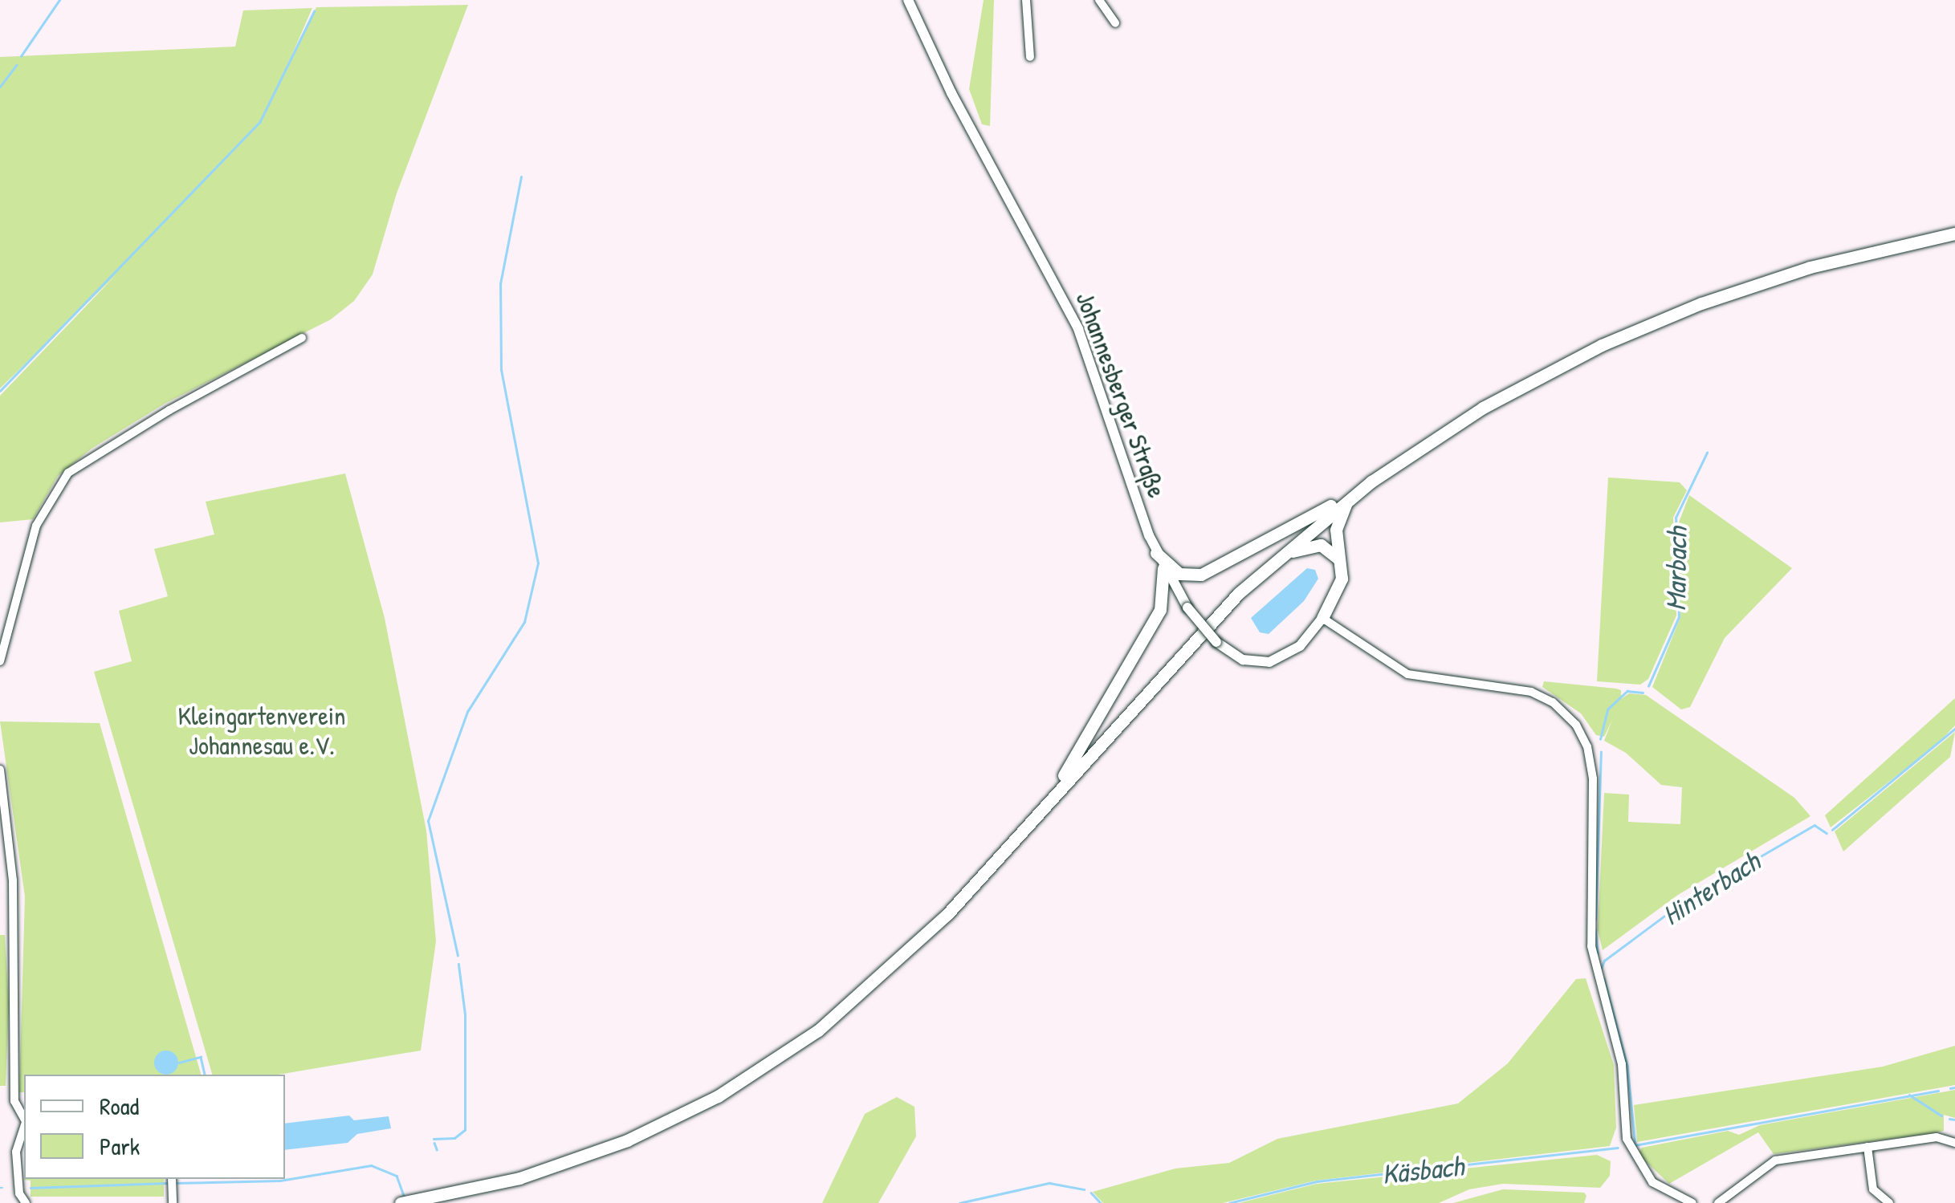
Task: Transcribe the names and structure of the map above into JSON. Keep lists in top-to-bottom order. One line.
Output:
{"streets":{"street":["Johannesberger Straße"]},"water":["Marbach","Hinterbach","Käsbach"],"parks":["Kleingartenverein Johannesau e.V."],"legend":["Road","Park"]}
